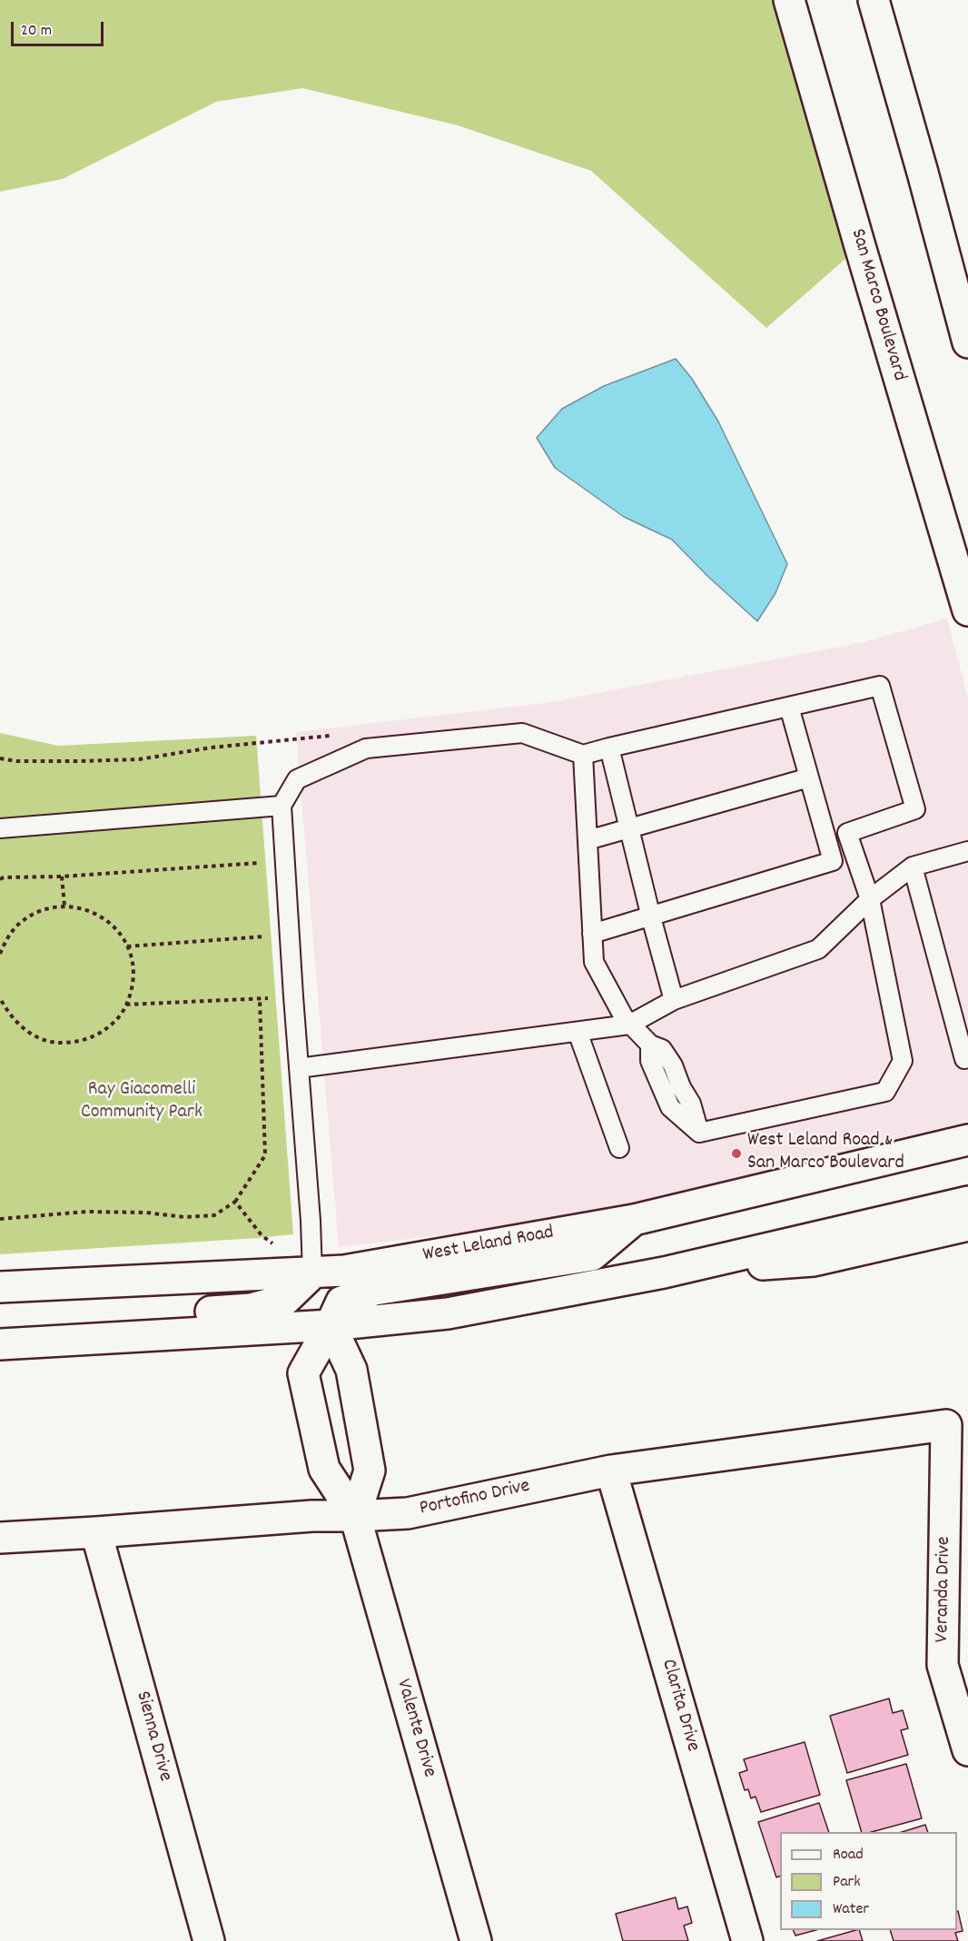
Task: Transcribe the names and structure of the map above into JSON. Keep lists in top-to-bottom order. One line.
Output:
{"streets":{"street":["San Marco Boulevard","West Leland Road","Portofino Drive","Veranda Drive","Clarita Drive","Valente Drive","Sienna Drive"]},"crossings":[["West Leland Road","Valente Drive"],["Portofino Drive","Veranda Drive"],["Portofino Drive","Clarita Drive"],["Portofino Drive","Valente Drive"],["Portofino Drive","Sienna Drive"]],"parks":["Ray Giacomelli Community Park"],"places":["West Leland Road & San Marco Boulevard"],"legend":["Road","Park","Water"],"scale_bar":"20 m"}
